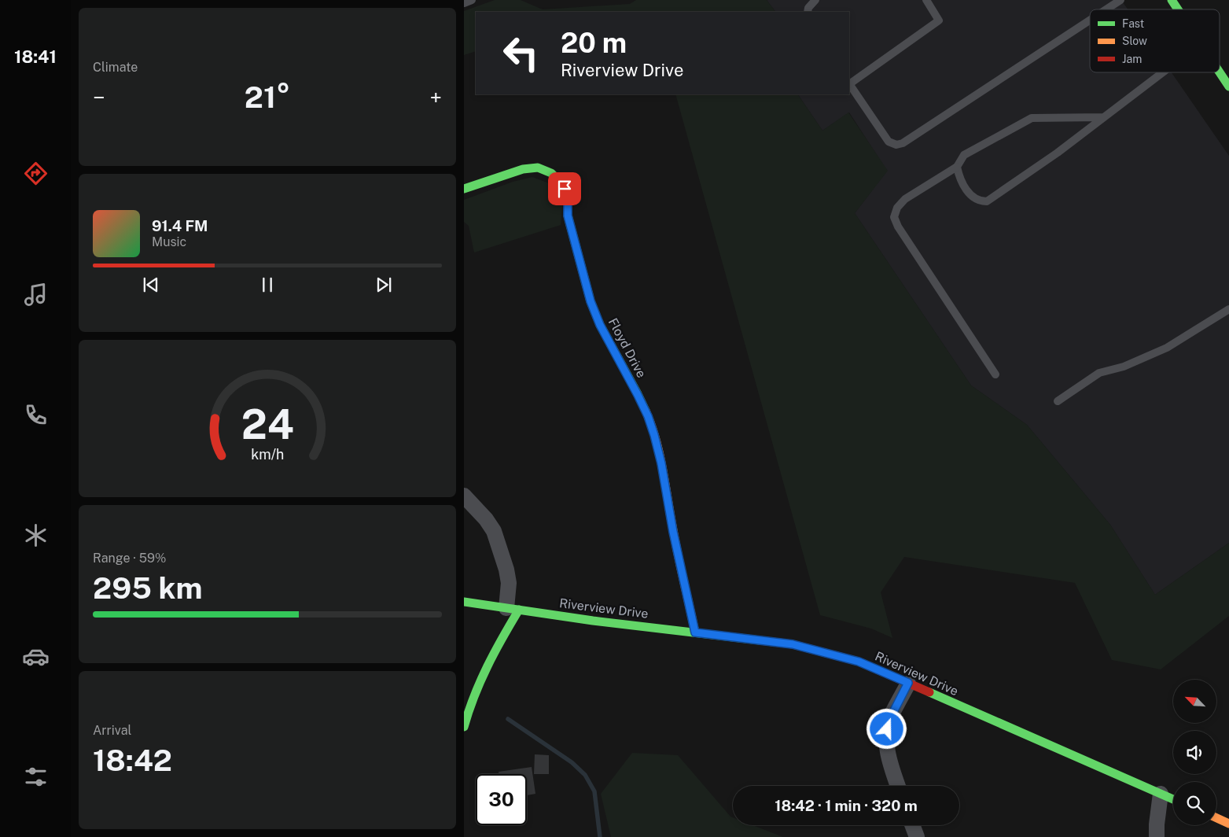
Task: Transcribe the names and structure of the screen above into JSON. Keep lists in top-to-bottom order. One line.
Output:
{"streets":{"main road":["Floyd Drive","Riverview Drive"]},"crossings":[["Floyd Drive","Riverview Drive"]],"legend":["Fast","Slow","Jam"],"north":"top left","page":{"tabs":"18:41","tile":["Climate",["Range · 59%","295 km"],["Arrival","18:42"]],"turn":["20 m","Riverview Drive"],"heat":["−","21°","+"],"song":["91.4 FM","Music"],"limit":"30","trip":"18:42 · 1 min · 320 m","gauge":["24","km/h"]}}
